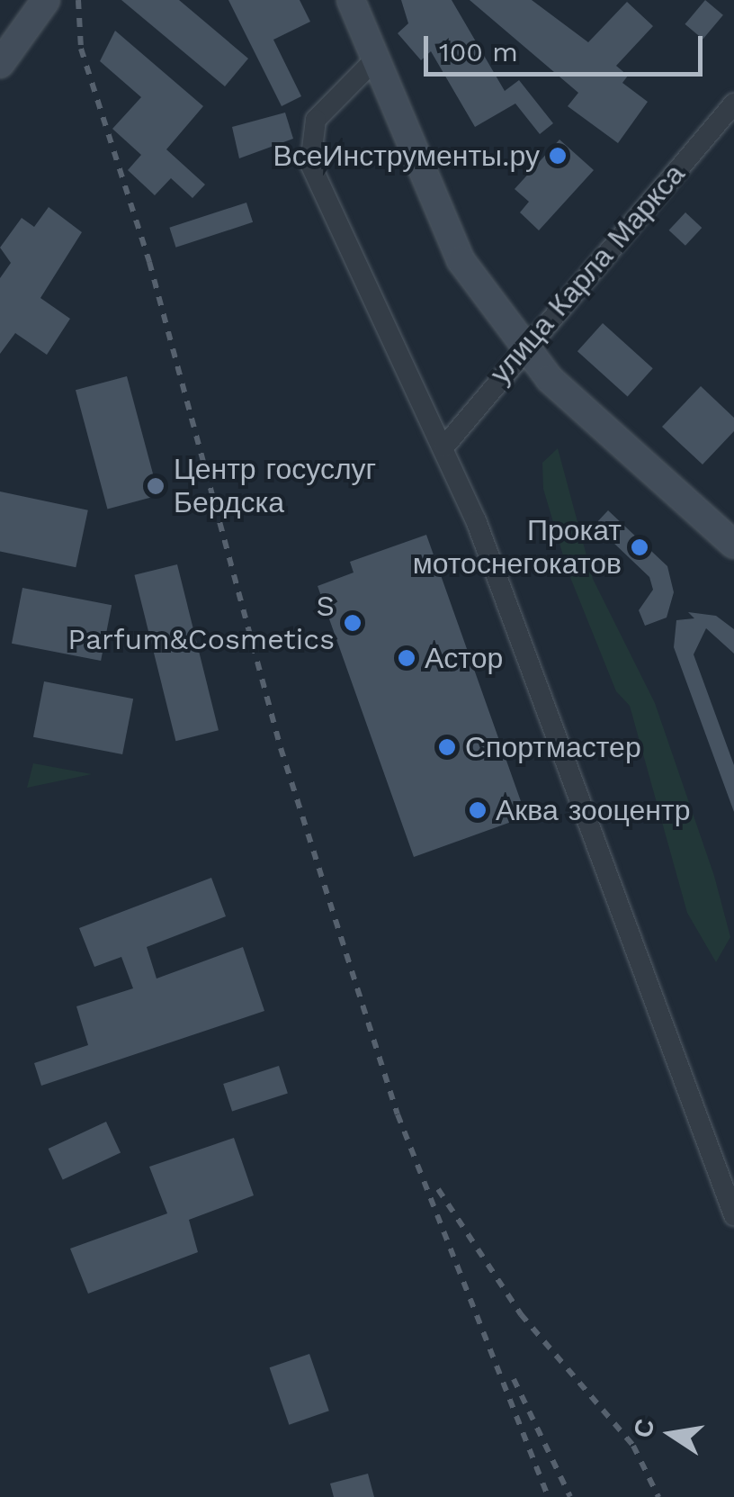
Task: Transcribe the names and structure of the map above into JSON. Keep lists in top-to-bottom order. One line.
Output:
{"streets":{"street":["улица Карла Маркса"]},"places":["ВсеИнструменты.ру","Центр госуслуг Бердска","Прокат мотоснегокатов","S Parfum&Cosmetics","Астор","Спортмастер","Аква зооцентр"],"scale_bar":"100 m","north":"left"}
